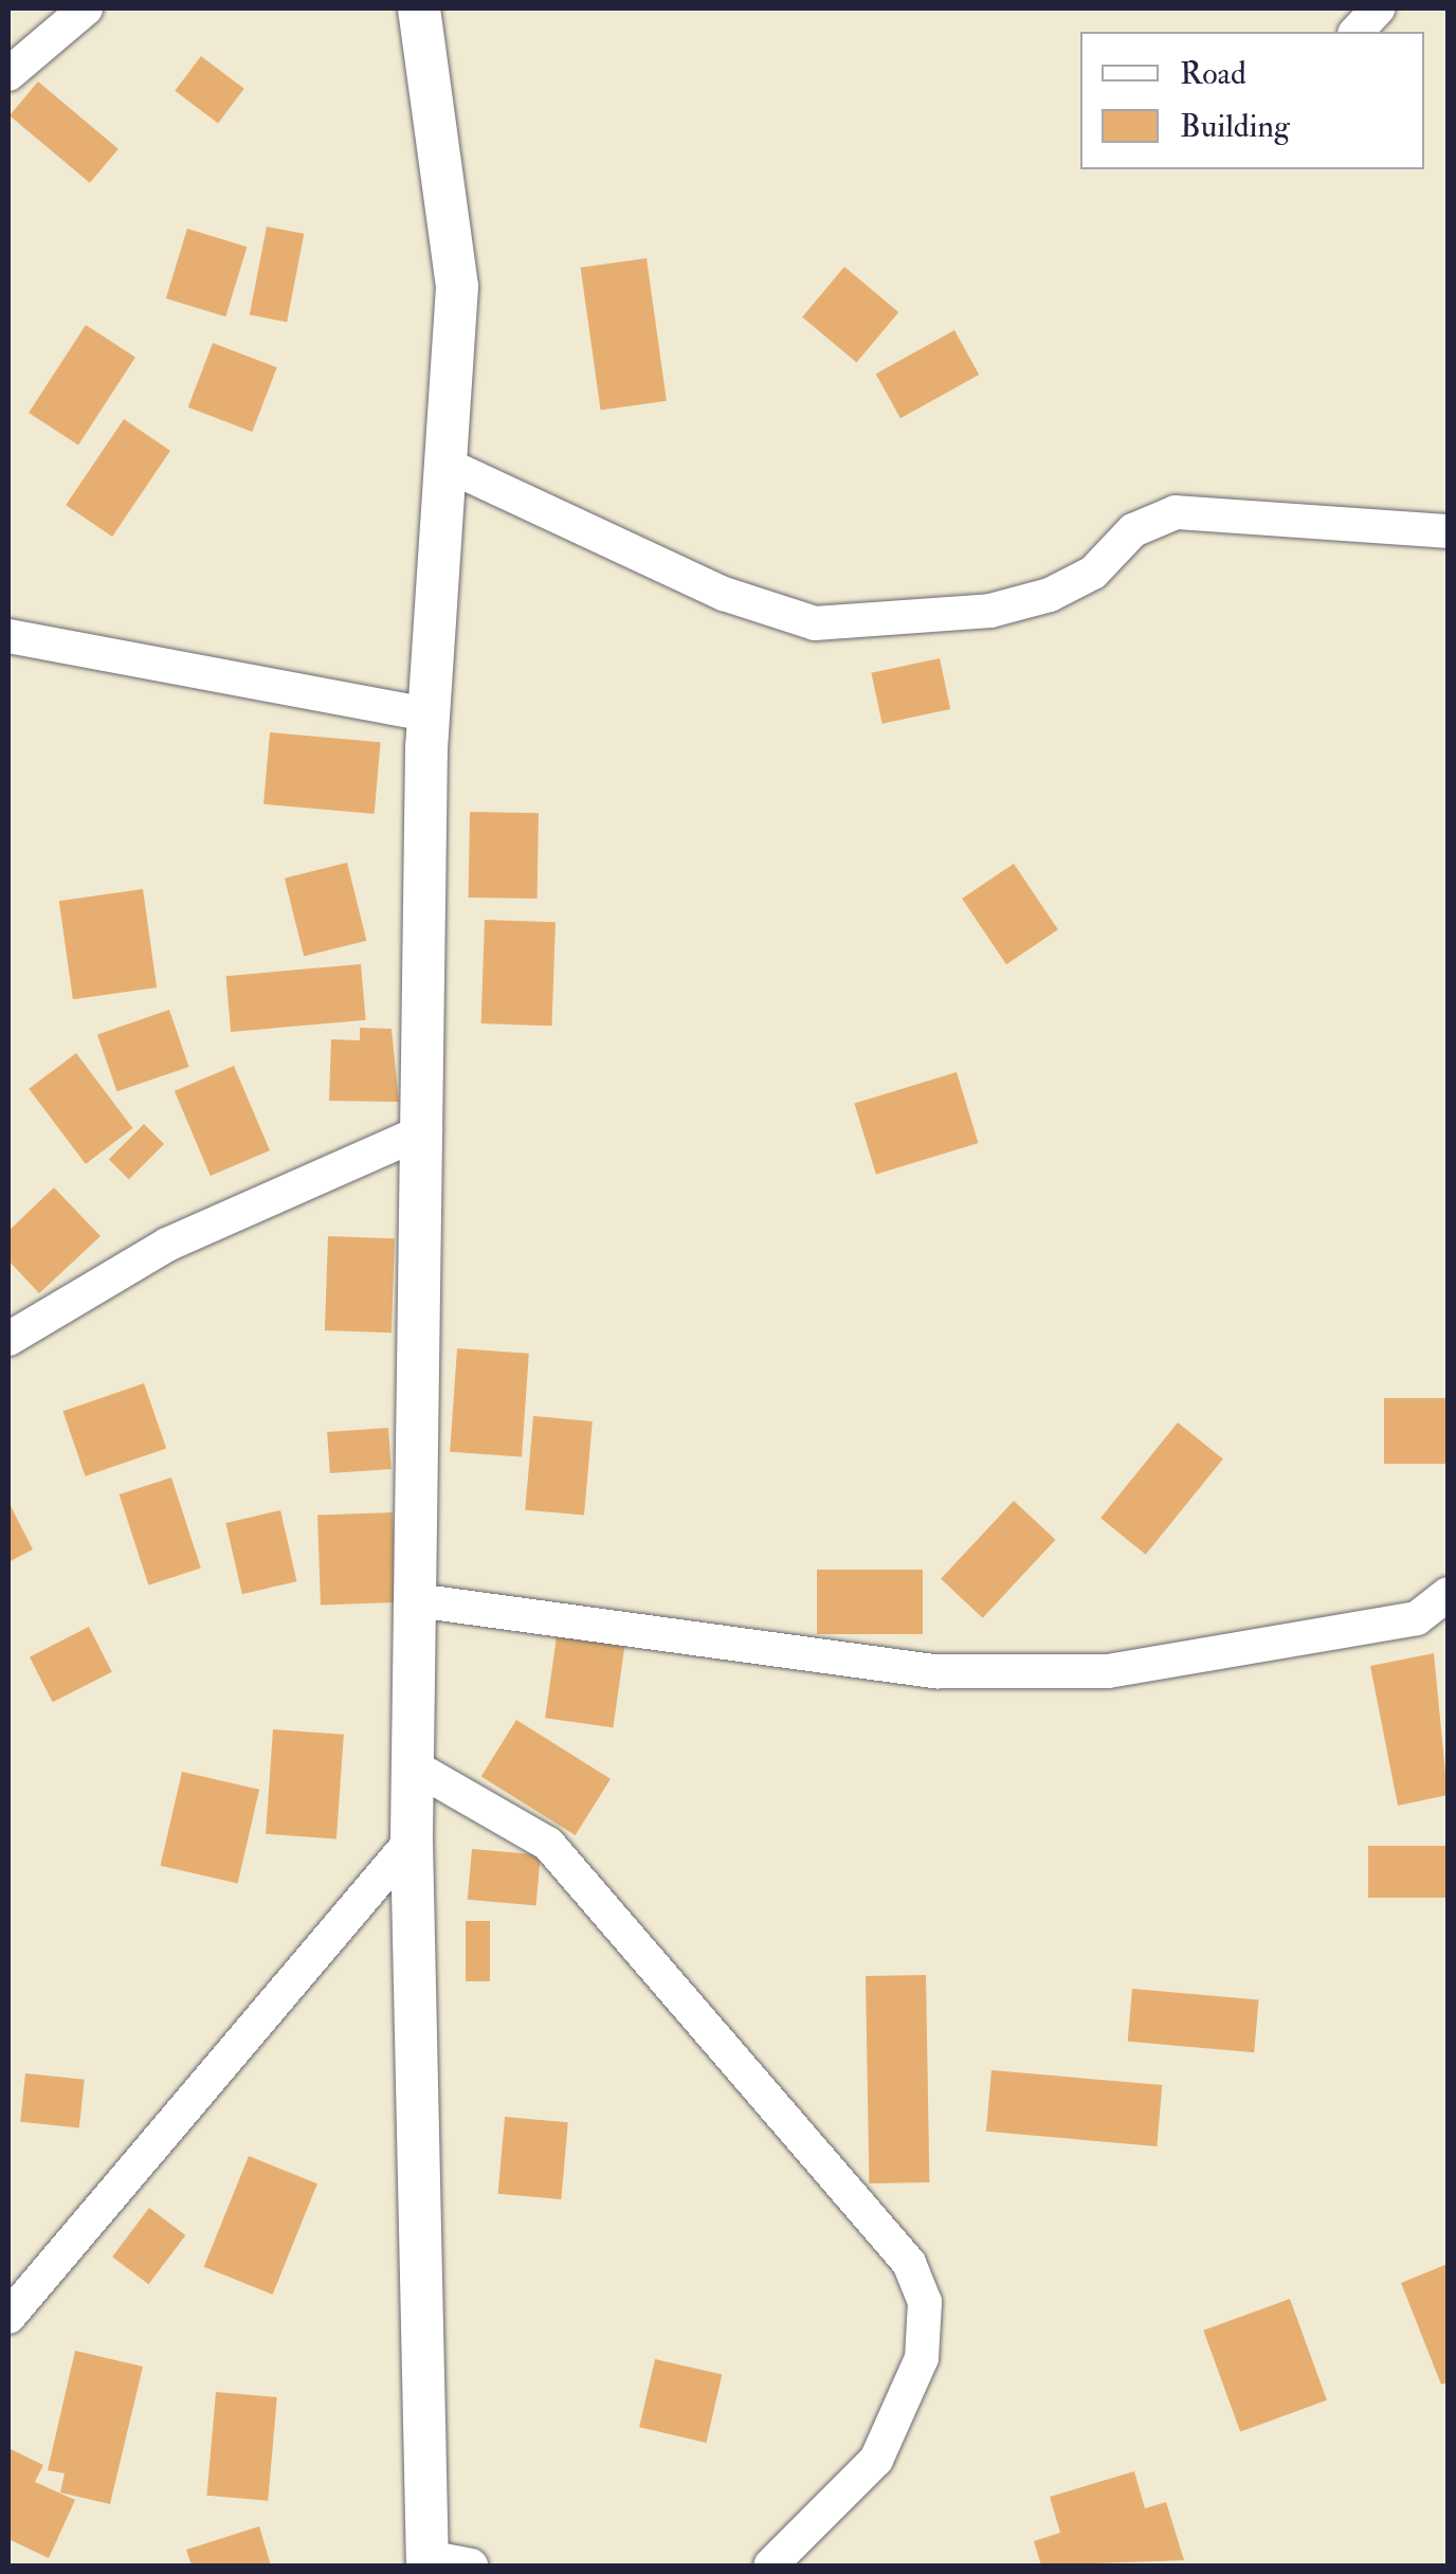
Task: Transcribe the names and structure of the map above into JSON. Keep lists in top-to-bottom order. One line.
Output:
{"legend":["Road","Building"]}
